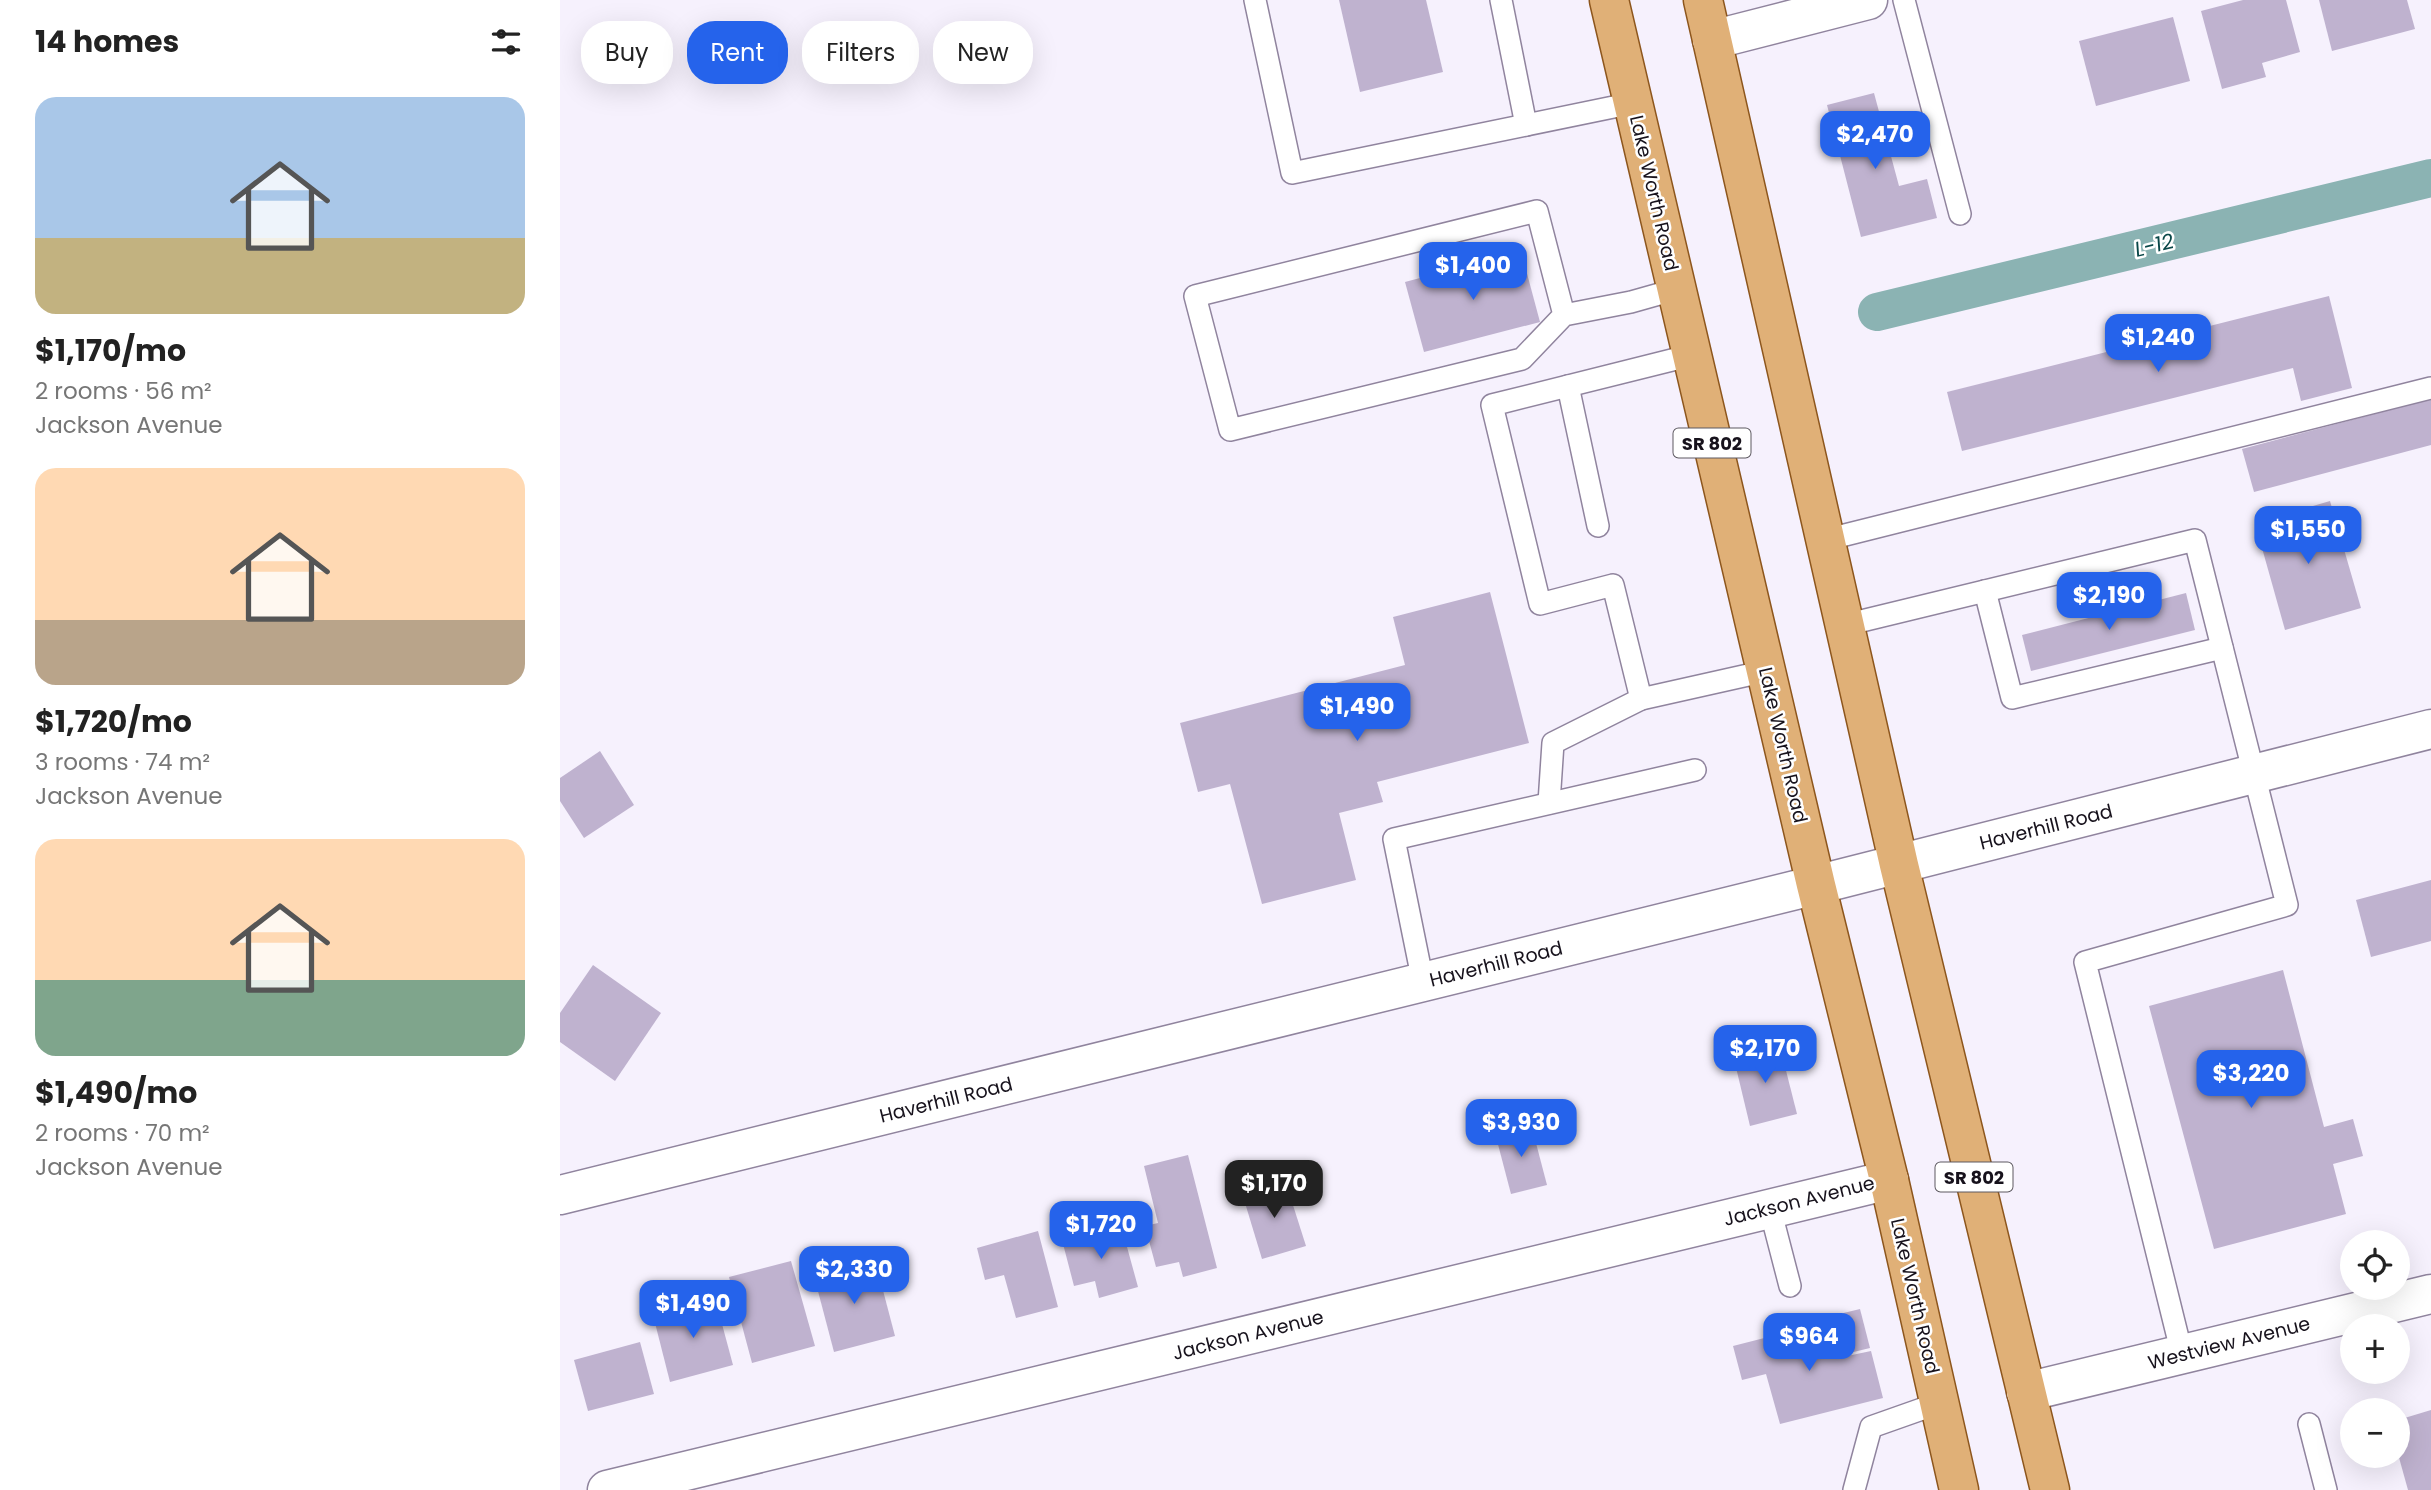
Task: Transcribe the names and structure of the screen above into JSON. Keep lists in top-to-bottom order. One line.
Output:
{"streets":{"main road":["Lake Worth Road","SR 802"],"street":["Haverhill Road","Jackson Avenue","Westview Avenue"]},"crossings":[["Lake Worth Road","Haverhill Road"],["Lake Worth Road","Jackson Avenue"],["SR 802","Haverhill Road"],["SR 802","Westview Avenue"]],"water":["L-12"],"page":{"heading":"14 homes","chip":["Buy","Rent","Filters","New"],"list":[{"name":"$1,170/mo","note":"2 rooms · 56 m² · Jackson Avenue"},{"name":"$1,720/mo","note":"3 rooms · 74 m² · Jackson Avenue"},{"name":"$1,490/mo","note":"2 rooms · 70 m² · Jackson Avenue"}],"price":["$2,470","$1,400","$1,240","$1,550","$2,190","$1,490","$2,170","$3,220","$3,930","$1,170","$1,720","$2,330","$1,490","$964"],"map_buttons":["+","−"]}}
